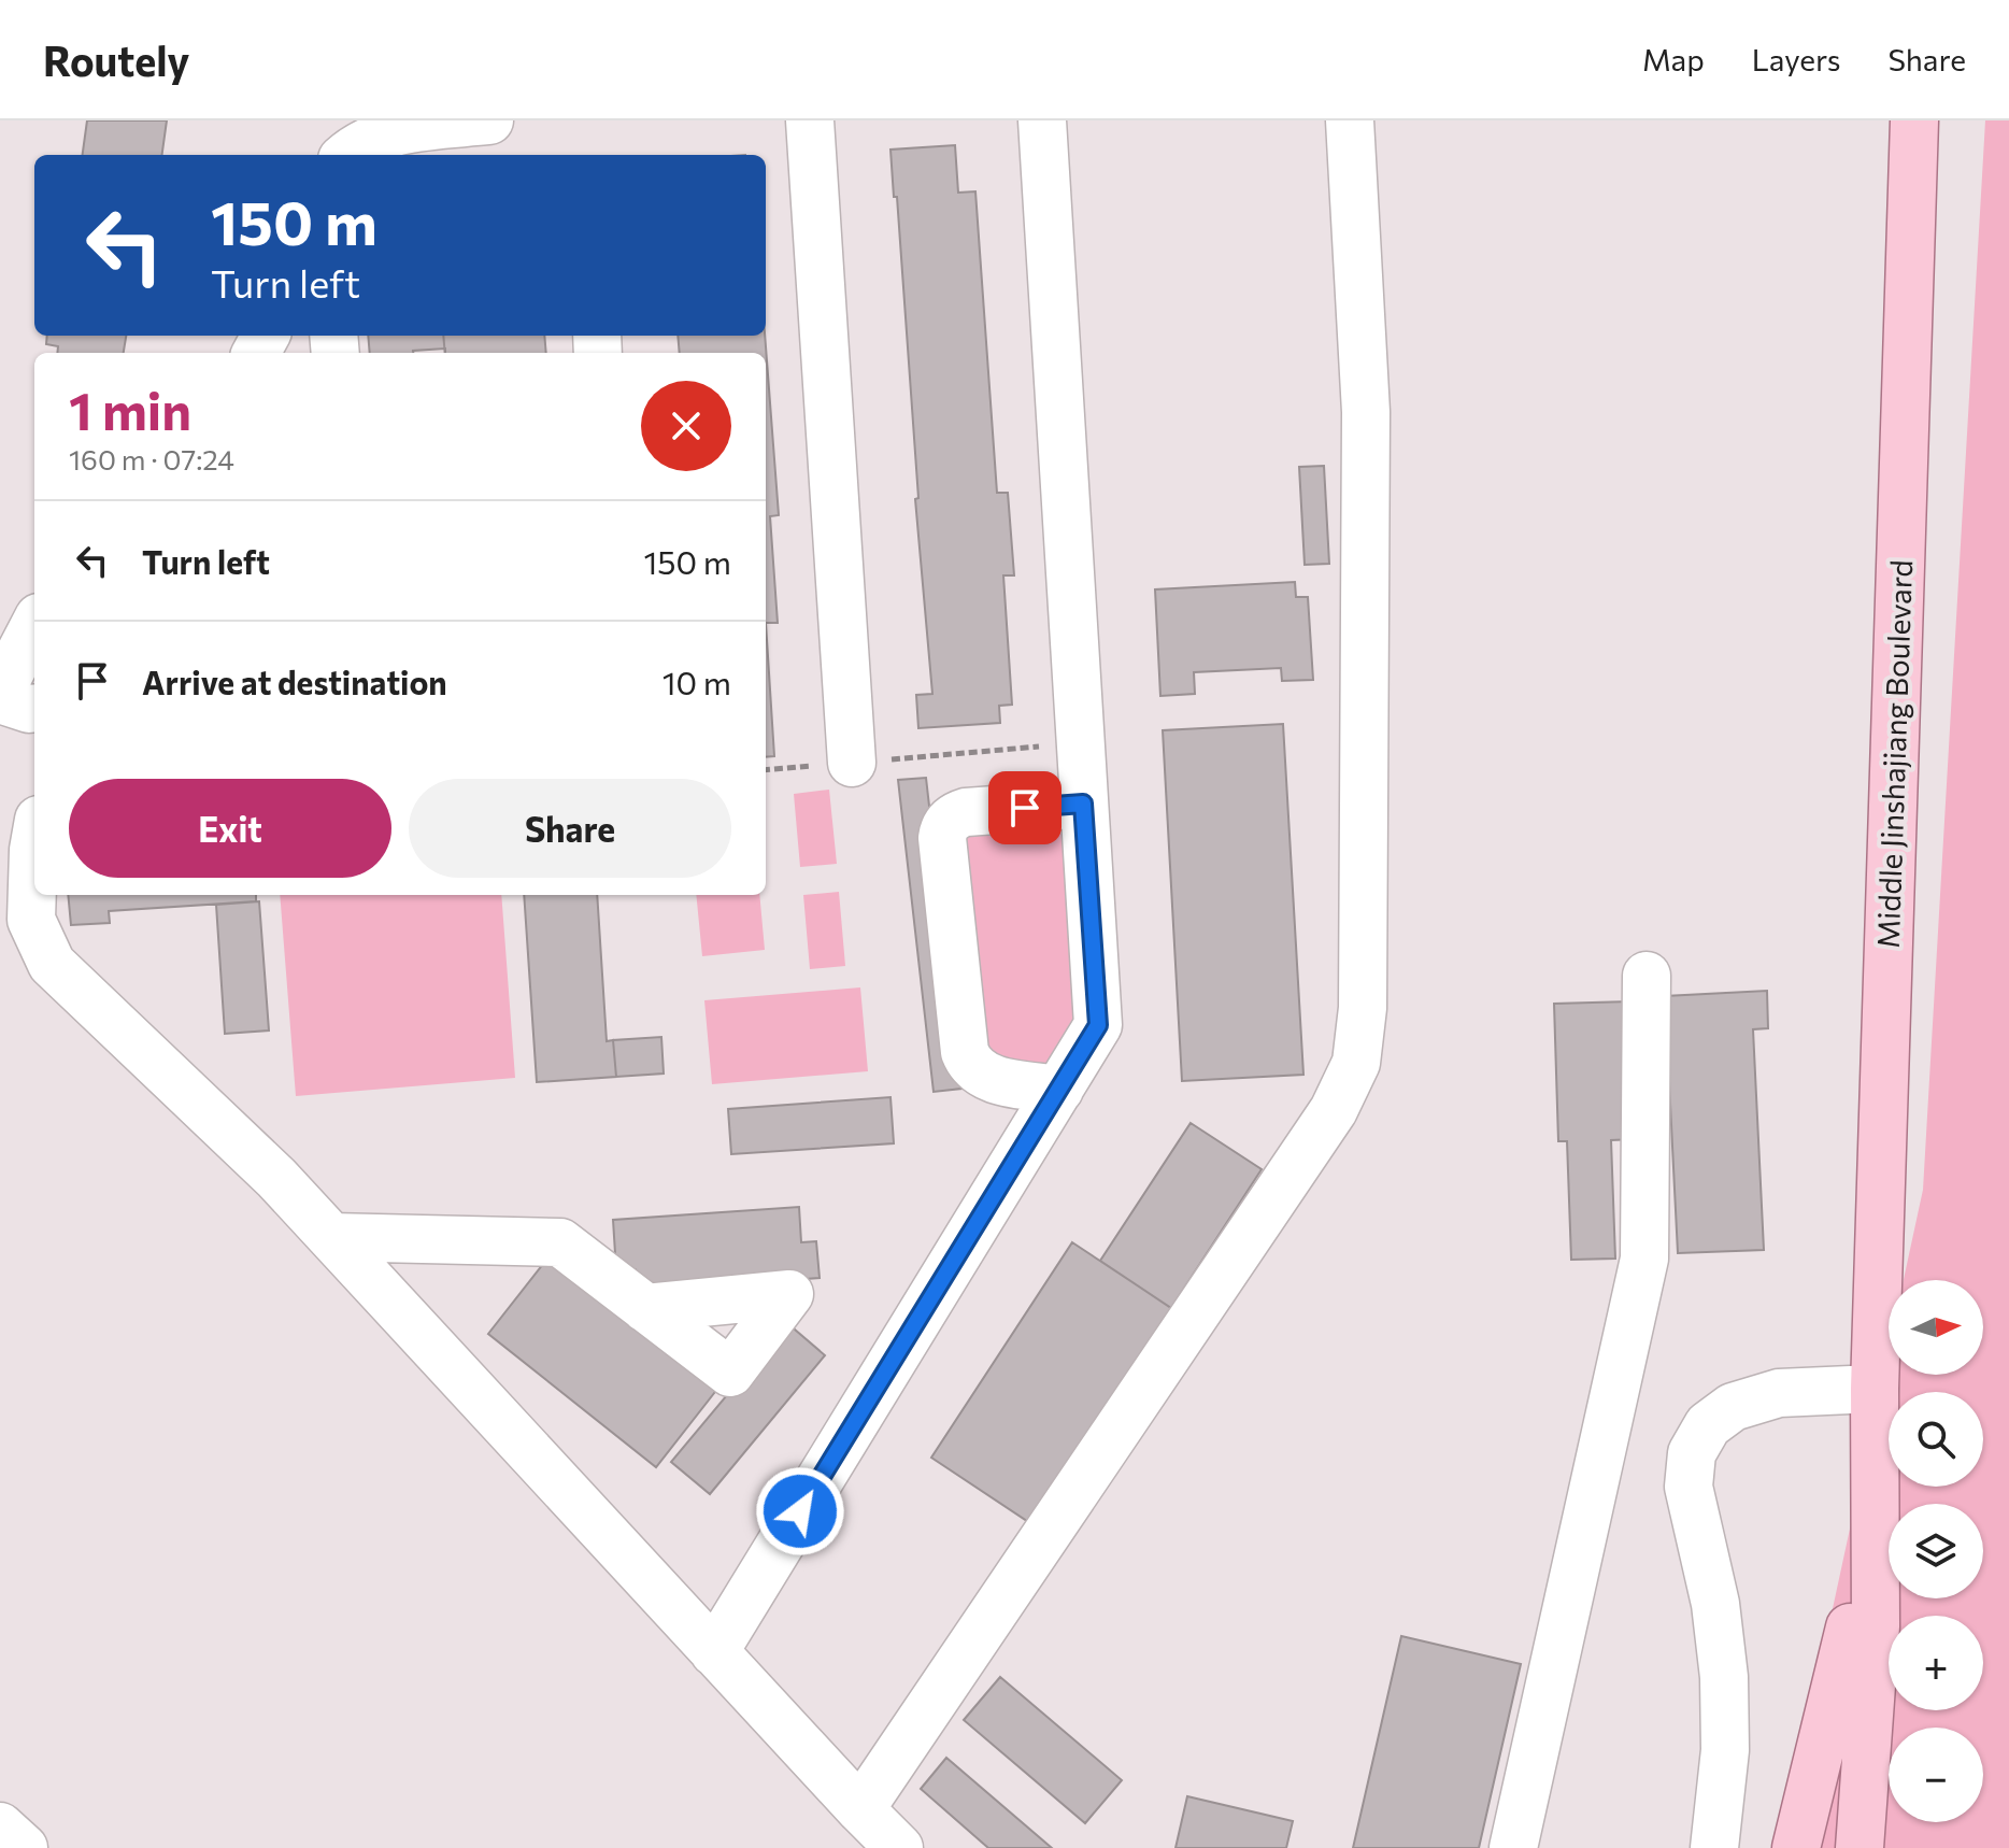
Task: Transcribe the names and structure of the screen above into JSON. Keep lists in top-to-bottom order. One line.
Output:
{"streets":{"main road":["Middle Jinshajiang Boulevard"]},"north":"right","page":{"header":"Routely","nav":["Map","Layers","Share"],"turn":["150 m","Turn left"],"heading":["1 min","160 m · 07:24"],"list":[{"name":"Turn left","value":"150 m"},{"name":"Arrive at destination","value":"10 m"}],"buttons":["Exit","Share"],"map_buttons":["+","−"]}}
